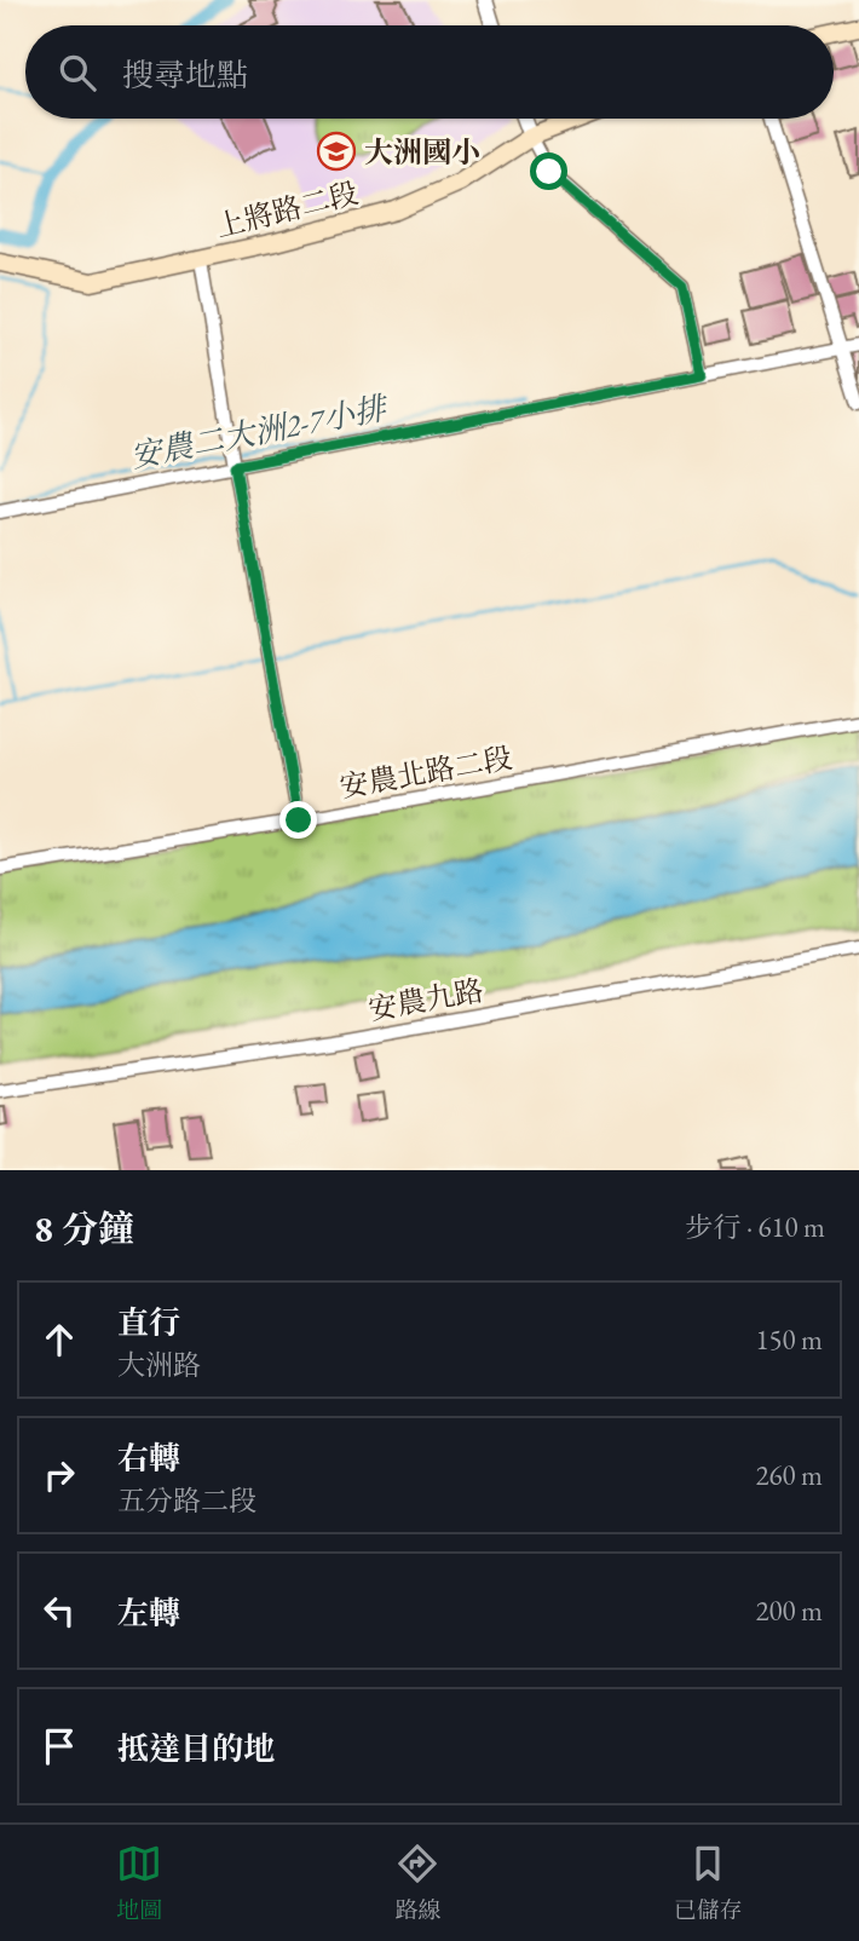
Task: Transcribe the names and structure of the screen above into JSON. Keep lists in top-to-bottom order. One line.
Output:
{"streets":{"main road":["上將路二段"],"street":["安農北路二段","安農九路"]},"water":["安農二大洲2-7小排"],"places":{"school or university":["大洲國小"]},"page":{"search":"搜尋地點","heading":["8 分鐘","步行 · 610 m"],"list":[["直行","大洲路","150 m"],["右轉","五分路二段","260 m"],["左轉","200 m"],"抵達目的地"],"nav":["地圖","路線","已儲存"]}}
